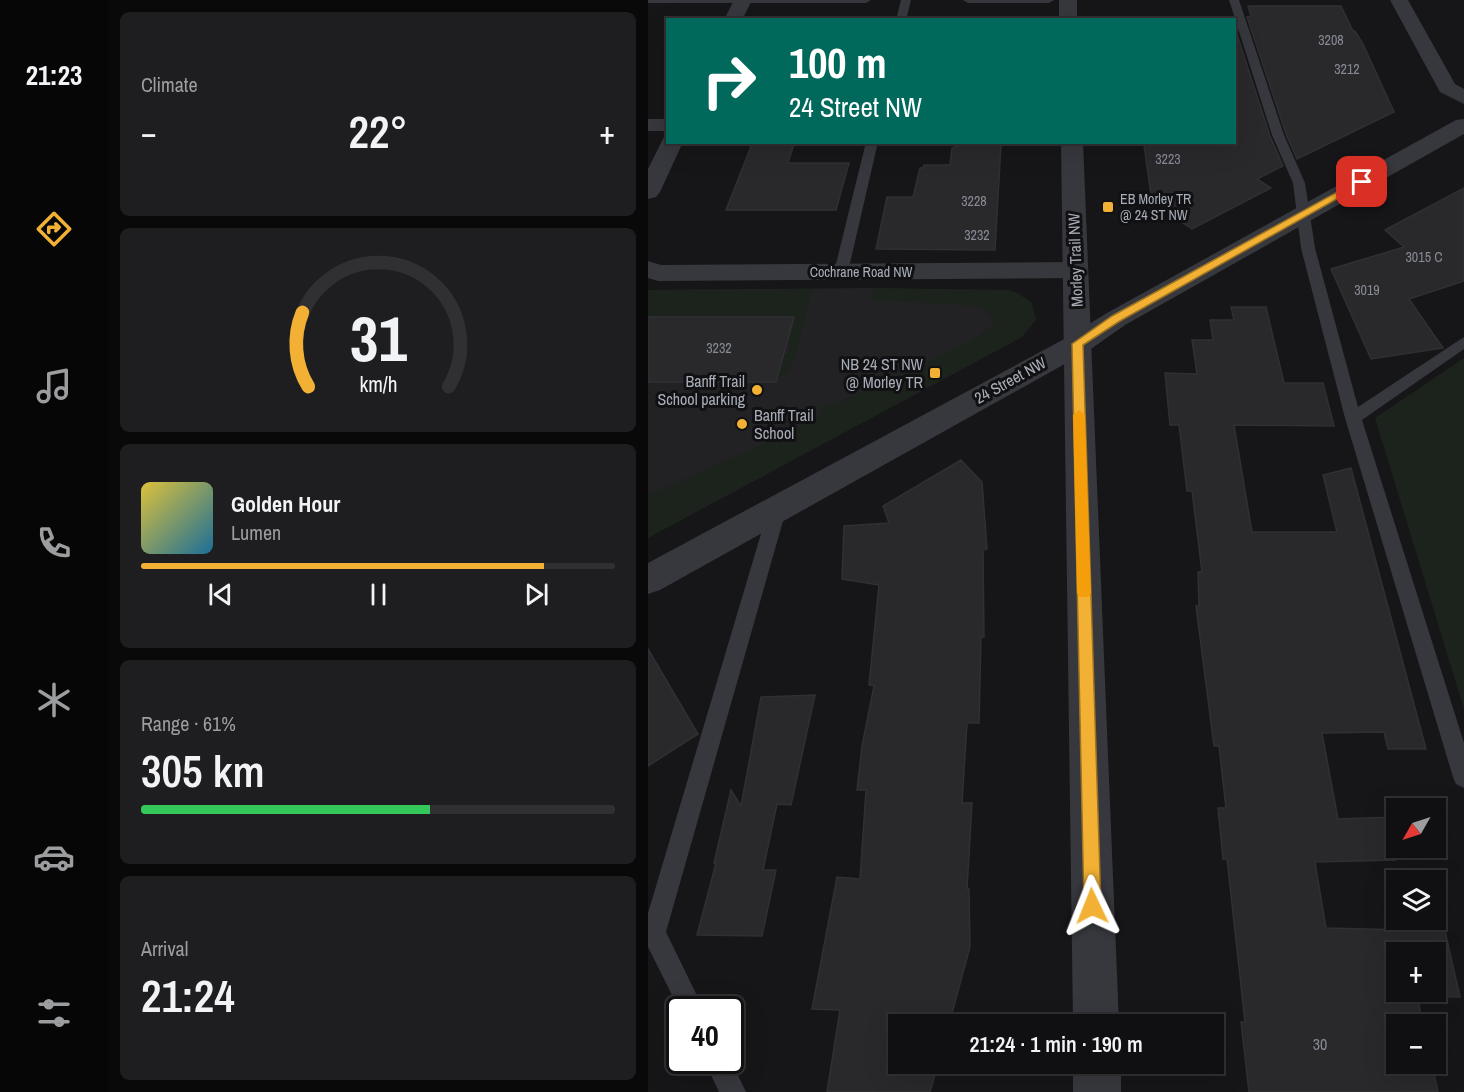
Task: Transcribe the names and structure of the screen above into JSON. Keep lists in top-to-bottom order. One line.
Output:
{"streets":{"street":["Morley Trail NW","Cochrane Road NW","24 Street NW"]},"crossings":[["Morley Trail NW","Cochrane Road NW"],["Morley Trail NW","24 Street NW"]],"places":{"transit":["EB Morley TR @ 24 ST NW","NB 24 ST NW @ Morley TR"],"other":["Banff Trail School parking","Banff Trail School"]},"house_numbers":["3208","3212","3223","3228","3232","3015 C","3019","3232","30"],"north":"bottom left","page":{"tabs":"21:23","tile":["Climate",["Range · 61%","305 km"],["Arrival","21:24"]],"turn":["100 m","24 Street NW"],"heat":["−","22°","+"],"song":["Golden Hour","Lumen"],"map_buttons":["+","−"],"limit":"40","trip":"21:24 · 1 min · 190 m","gauge":["31","km/h"]}}
